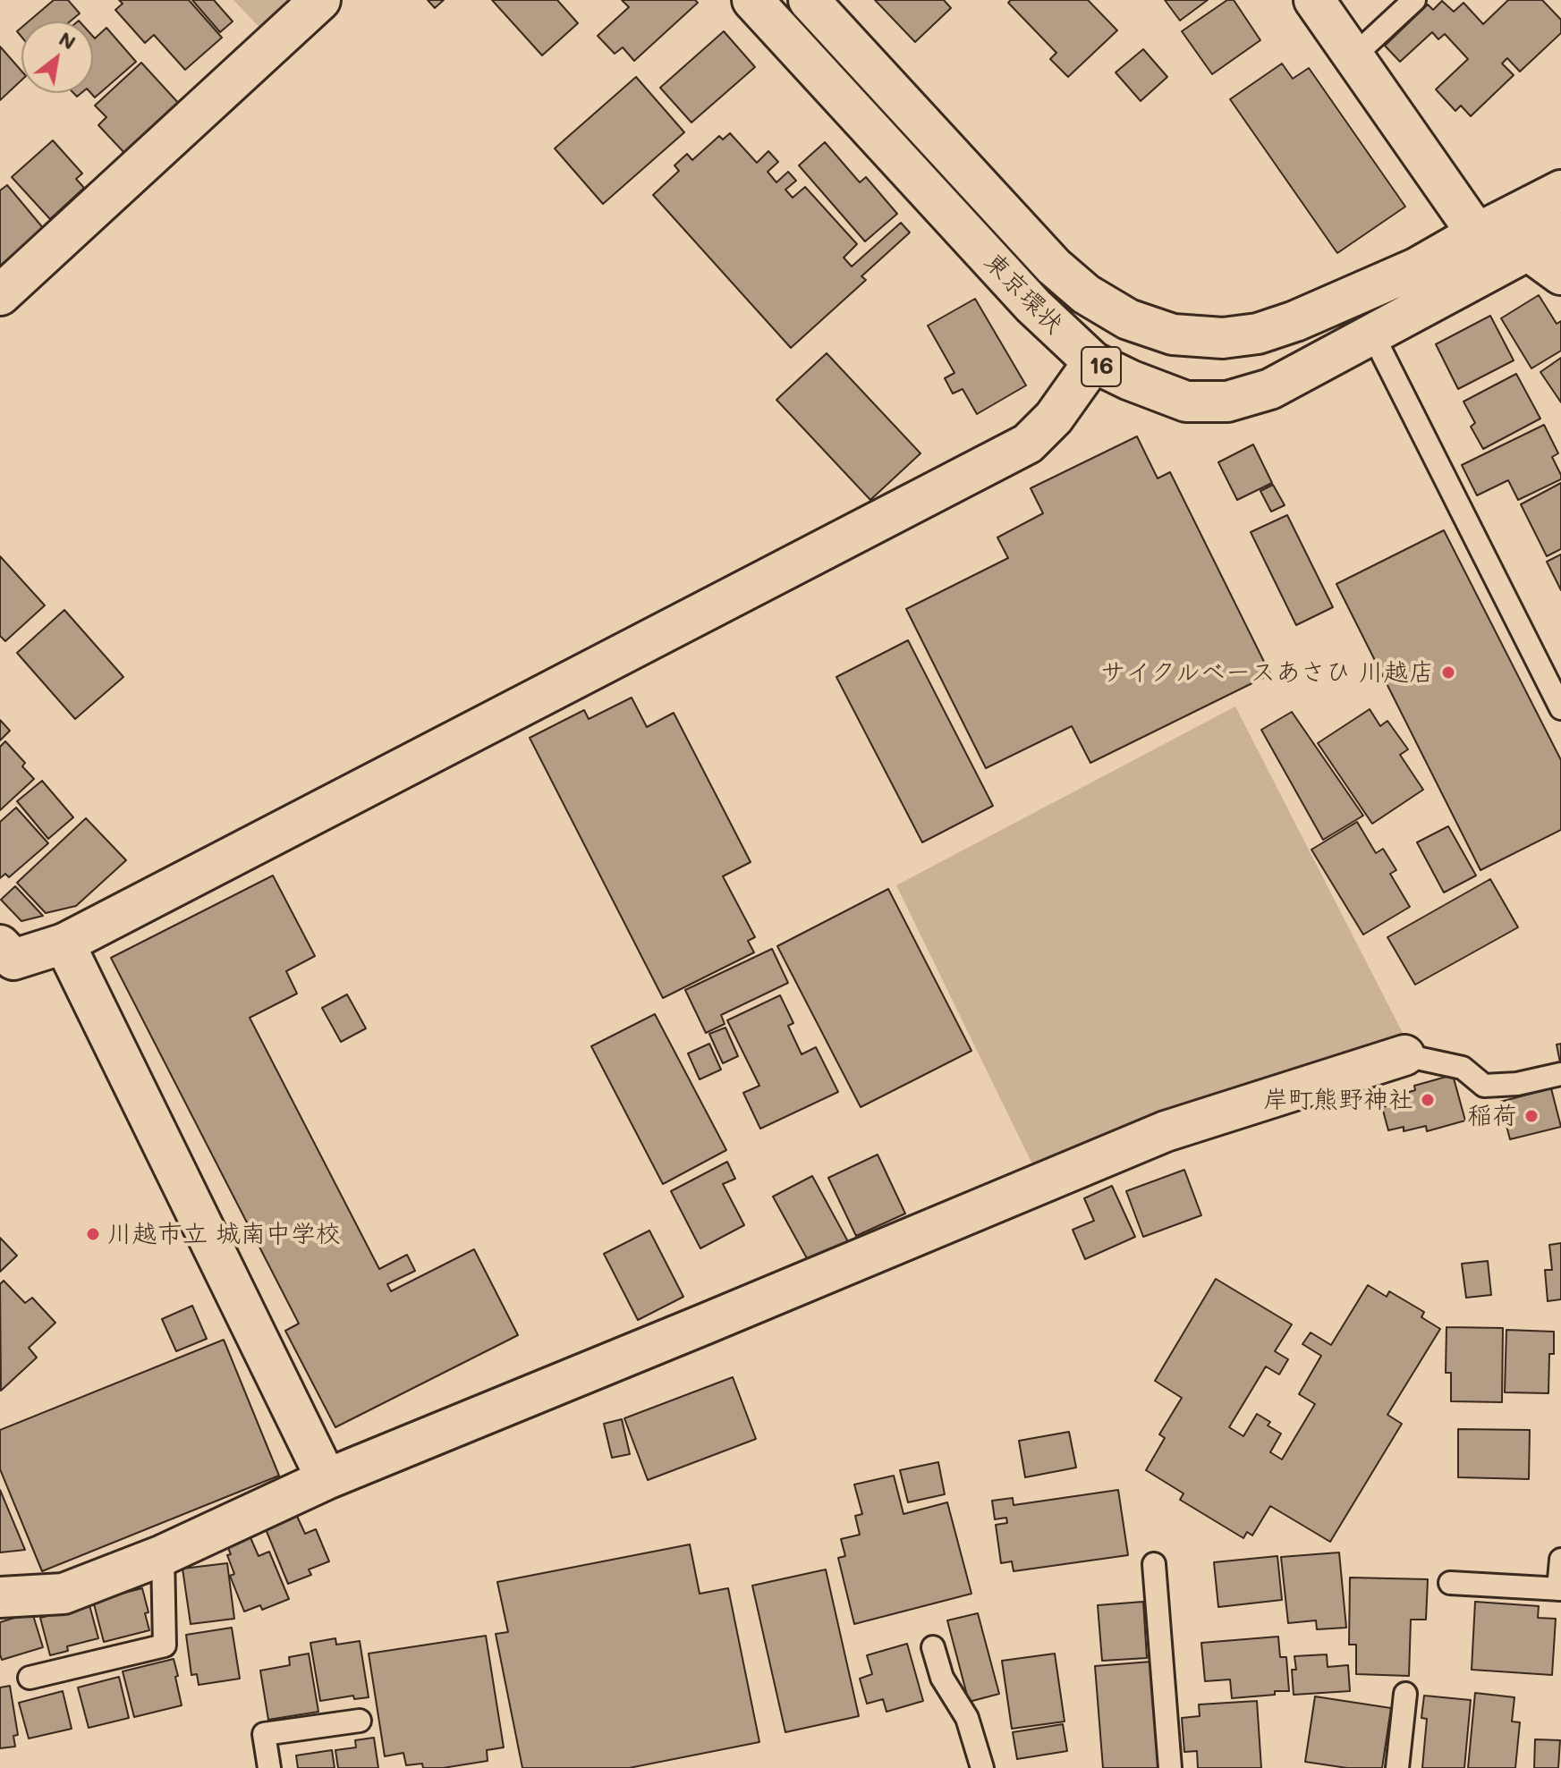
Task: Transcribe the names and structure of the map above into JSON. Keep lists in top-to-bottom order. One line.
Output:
{"streets":{"main road":["東京環状","16"]},"places":["サイクルベースあさひ 川越店","岸町熊野神社","稲荷","川越市立 城南中学校"],"north":"top right"}
